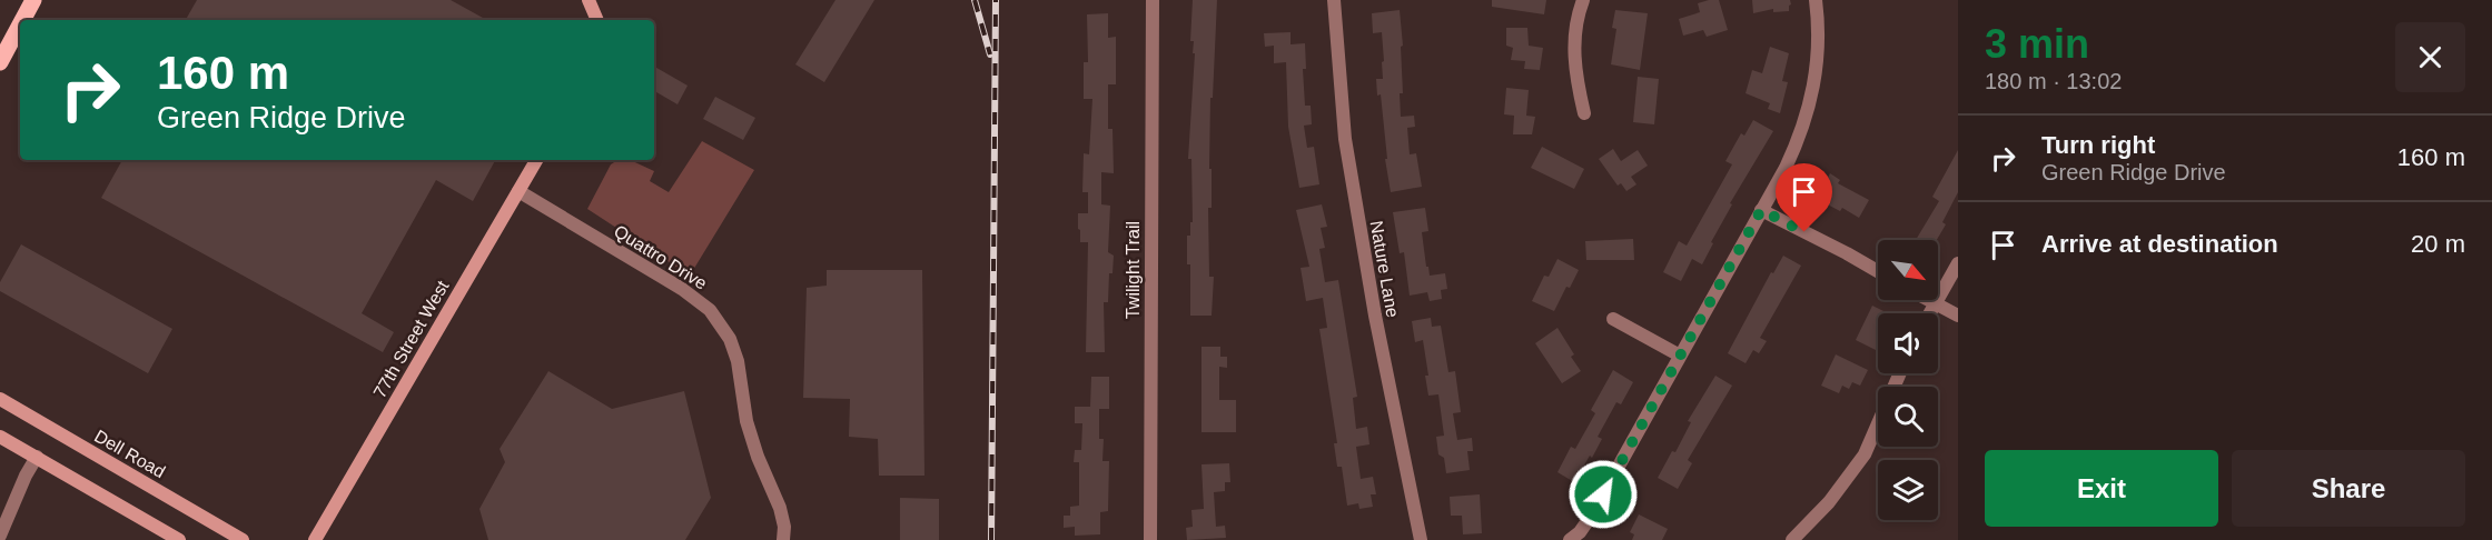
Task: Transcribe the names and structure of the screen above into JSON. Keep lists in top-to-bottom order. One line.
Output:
{"streets":{"street":["Quattro Drive","Nature Lane","Twilight Trail","77th Street West","Dell Road"]},"crossings":[["Quattro Drive","77th Street West"]],"north":"bottom right","page":{"heading":["3 min","180 m · 13:02"],"turn":["160 m","Green Ridge Drive"],"list":[{"name":"Turn right","note":"Green Ridge Drive","value":"160 m"},{"name":"Arrive at destination","value":"20 m"}],"buttons":["Exit","Share"]}}
